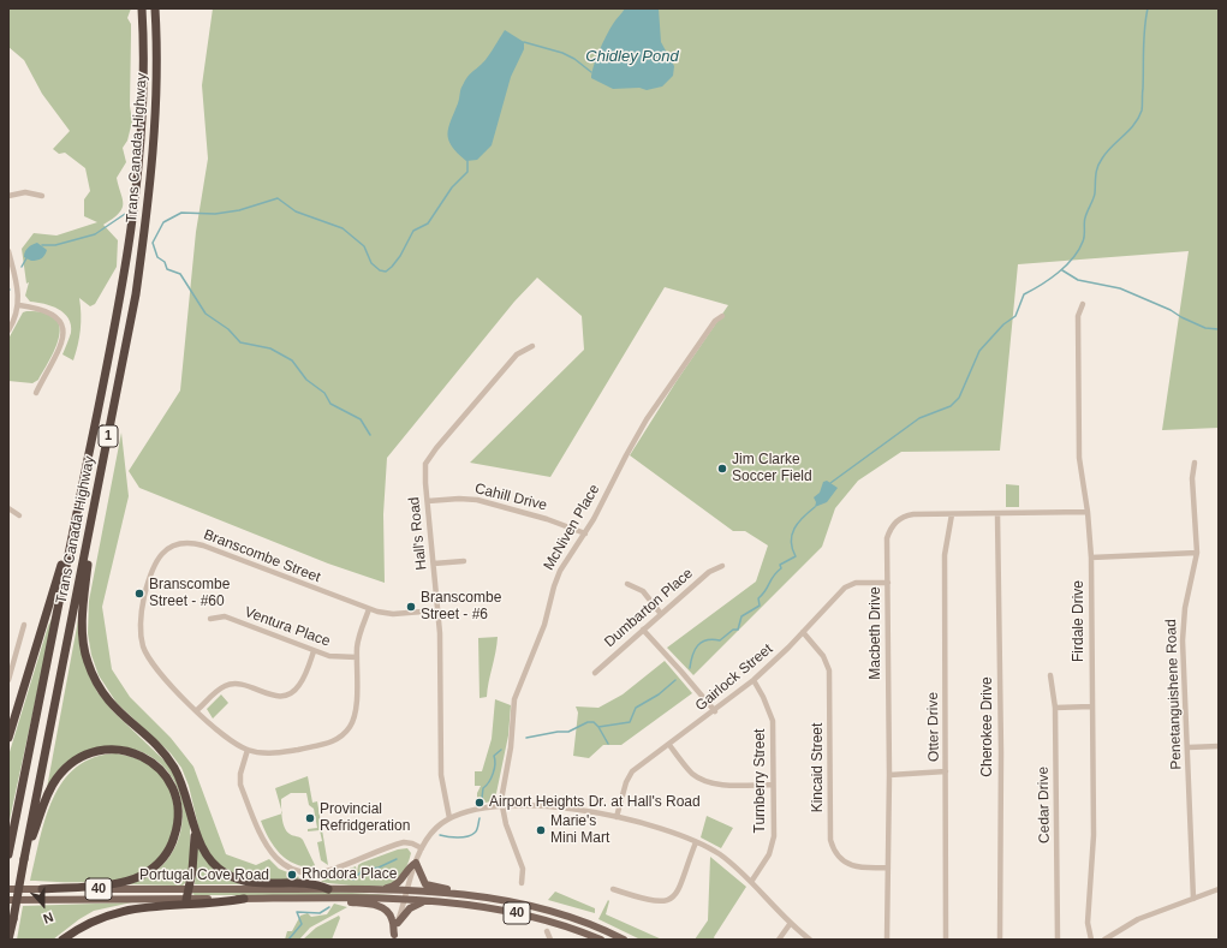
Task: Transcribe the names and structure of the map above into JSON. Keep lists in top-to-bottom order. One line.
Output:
{"streets":{"highway":["Trans Canada Highway","1"],"main road":["Portugal Cove Road","40"],"street":["Cahill Drive","McNiven Place","Hall's Road","Branscombe Street","Dumbarton Place","Firdale Drive","Ventura Place","Macbeth Drive","Gairlock Street","Penetanguishene Road","Otter Drive","Cherokee Drive","Kincaid Street","Turnberry Street","Cedar Drive"]},"crossings":[["Cahill Drive","McNiven Place"],["Cahill Drive","Hall's Road"],["Hall's Road","Branscombe Street"],["Branscombe Street","Ventura Place"],["Firdale Drive","Macbeth Drive"],["Macbeth Drive","Gairlock Street"],["Macbeth Drive","Otter Drive"],["Macbeth Drive","Cherokee Drive"],["Macbeth Drive","Kincaid Street"],["Gairlock Street","Kincaid Street"],["Gairlock Street","Turnberry Street"]],"water":["Chidley Pond"],"places":["Jim Clarke Soccer Field","Branscombe Street - #60","Branscombe Street - #6","Airport Heights Dr. at Hall's Road","Provincial Refridgeration","Marie's Mini Mart","Rhodora Place"],"north":"bottom"}
